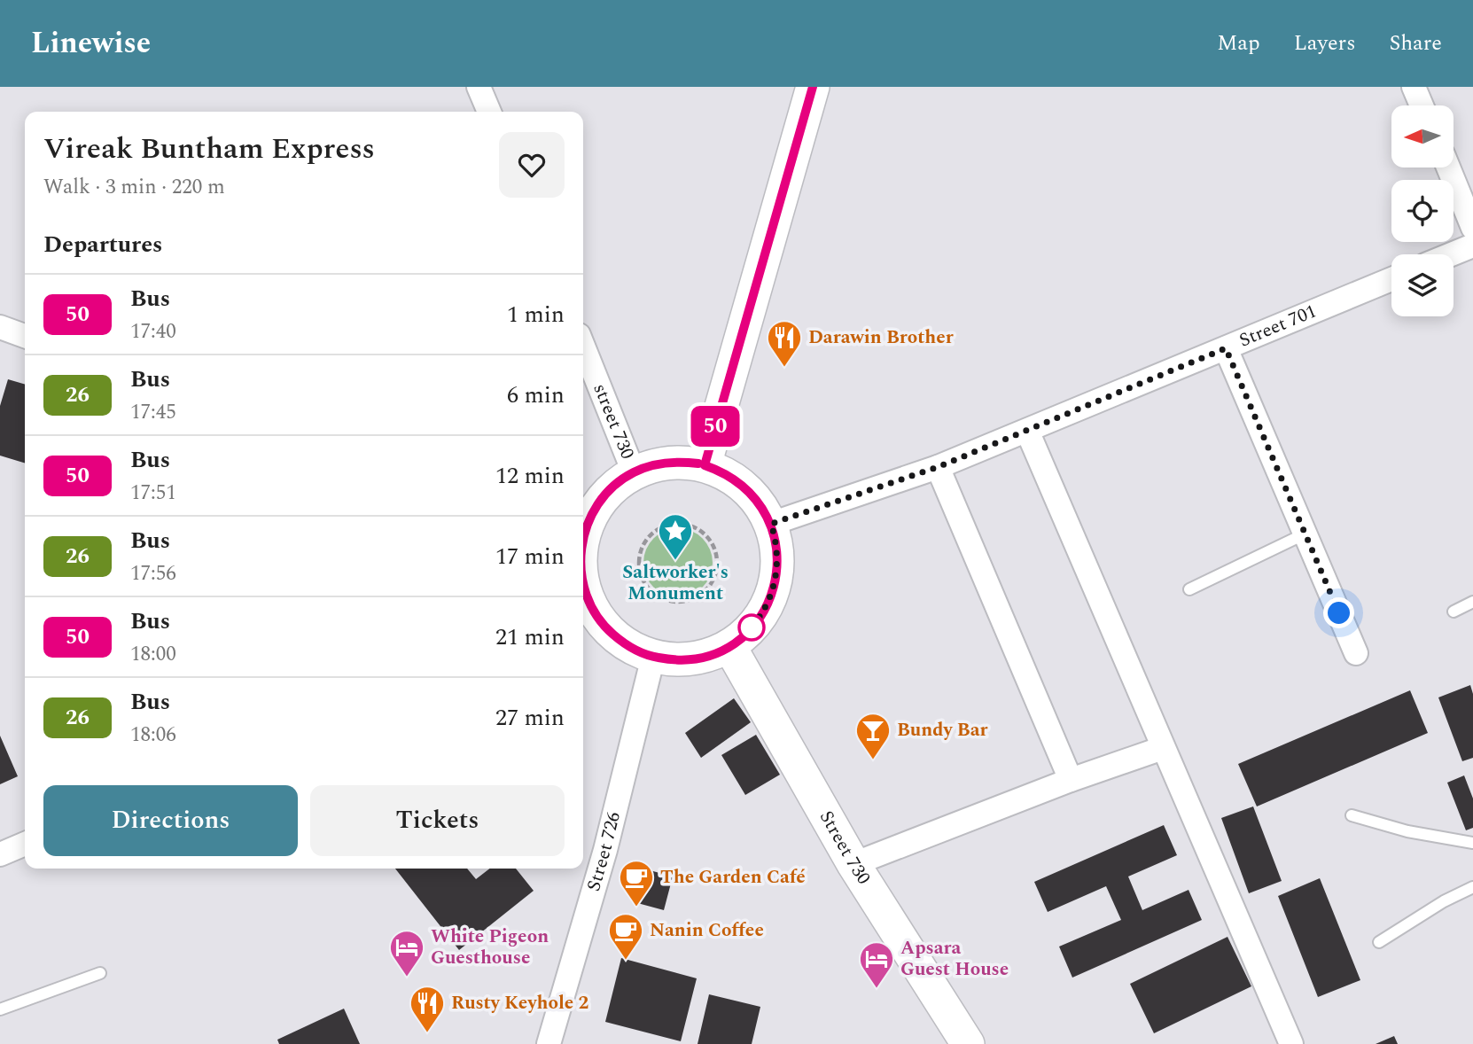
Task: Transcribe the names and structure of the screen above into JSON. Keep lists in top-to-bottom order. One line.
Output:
{"streets":{"street":["Street 701","street 730","Street 730","Street 726"]},"places":{"restaurant":["Darawin Brother","Rusty Keyhole 2"],"place":["Saltworker's Monument"],"bar":["Bundy Bar"],"cafe":["The Garden Café","Nanin Coffee"],"hotel":["White Pigeon Guesthouse","Apsara Guest House"]},"lines":["bus line 50"],"north":"left","page":{"header":"Linewise","nav":["Map","Layers","Share"],"on_map":"50","heading":[["Vireak Buntham Express","Walk · 3 min · 220 m"],"Departures"],"list":[{"mark":"50","name":"Bus","note":"17:40","value":"1 min"},{"mark":"26","name":"Bus","note":"17:45","value":"6 min"},{"mark":"50","name":"Bus","note":"17:51","value":"12 min"},{"mark":"26","name":"Bus","note":"17:56","value":"17 min"},{"mark":"50","name":"Bus","note":"18:00","value":"21 min"},{"mark":"26","name":"Bus","note":"18:06","value":"27 min"}],"buttons":["Directions","Tickets"]}}
